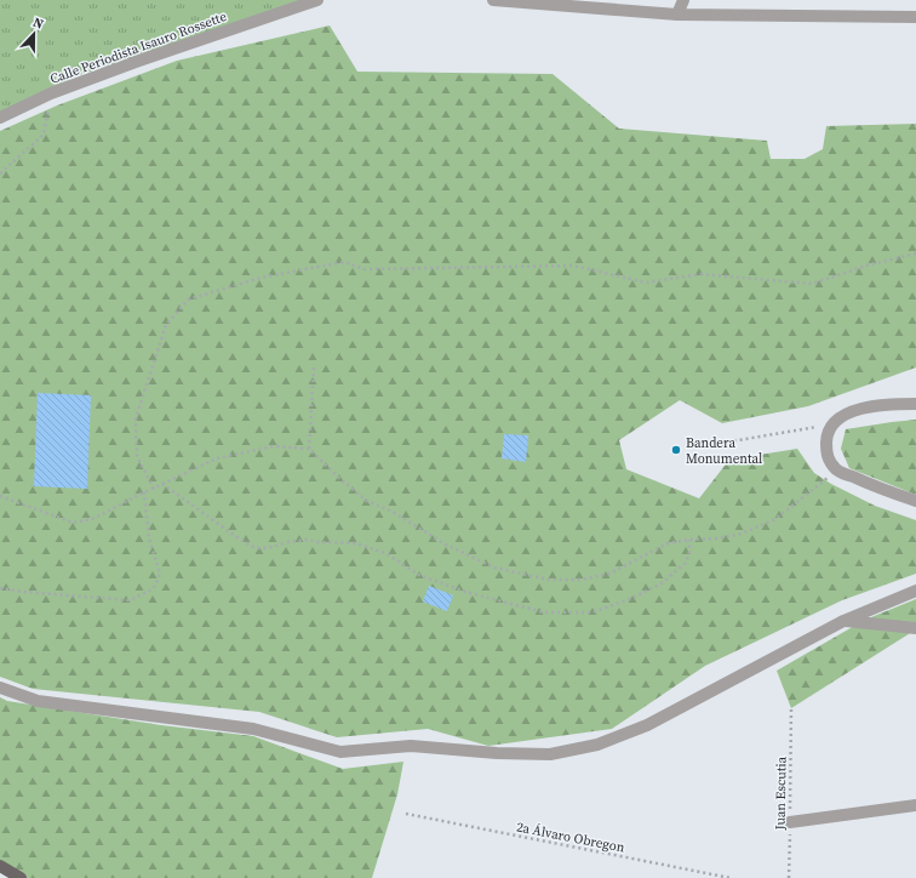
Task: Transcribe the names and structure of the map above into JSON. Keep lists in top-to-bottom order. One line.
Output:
{"streets":{"street":["Calle Periodista Isauro Rossette"],"path":["Juan Escutia","2a Álvaro Obregon"]},"places":["Bandera Monumental"],"north":"top"}
